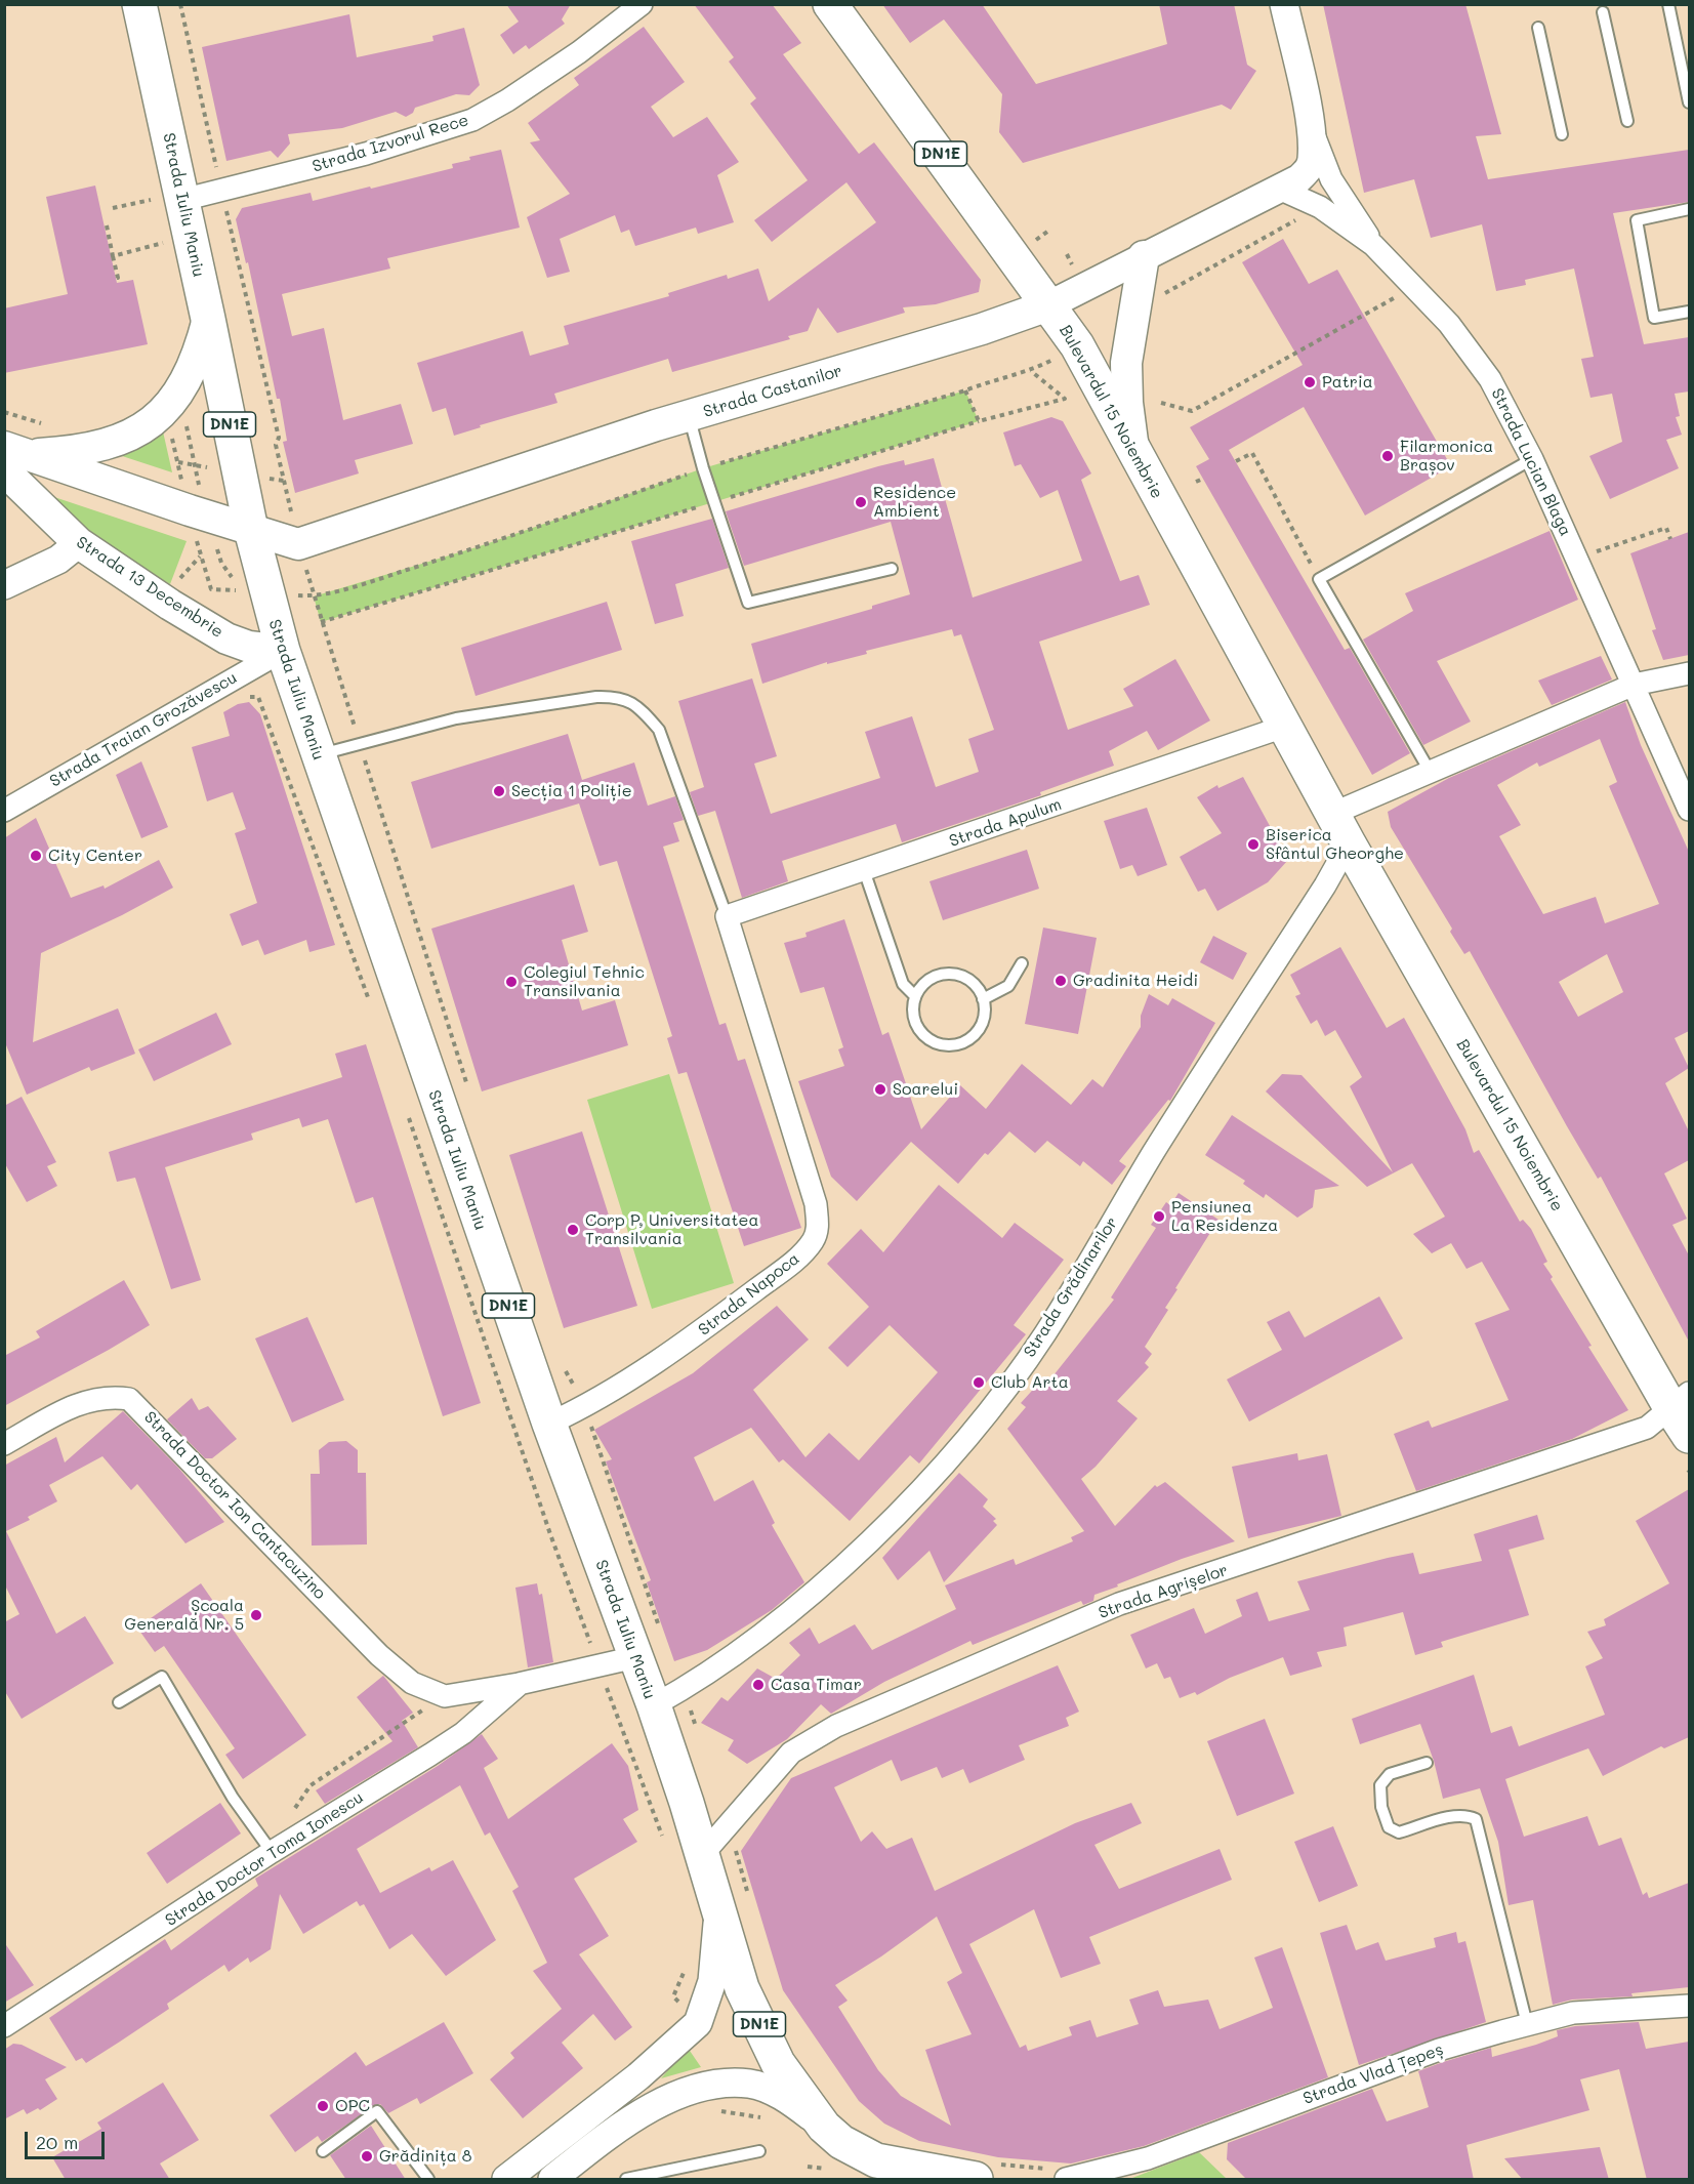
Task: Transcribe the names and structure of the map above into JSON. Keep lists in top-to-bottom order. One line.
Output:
{"streets":{"main road":["DN1E","Strada Iuliu Maniu","Strada Castanilor","Bulevardul 15 Noiembrie","Strada 13 Decembrie"],"street":["Strada Izvorul Rece","Strada Lucian Blaga","Strada Traian Grozăvescu","Strada Apulum","Strada Grădinarilor","Strada Napoca","Strada Doctor Ion Cantacuzino","Strada Agrișelor","Strada Doctor Toma Ionescu","Strada Vlad Țepeș"]},"crossings":[["Strada Izvorul Rece","Strada Iuliu Maniu"],["Strada Iuliu Maniu","Strada Castanilor"],["Strada Iuliu Maniu","Strada 13 Decembrie"],["Strada Iuliu Maniu","Strada Traian Grozăvescu"],["Strada Iuliu Maniu","Strada Grădinarilor"],["Strada Iuliu Maniu","Strada Napoca"],["Strada Iuliu Maniu","Strada Agrișelor"],["Strada Castanilor","Bulevardul 15 Noiembrie"],["Strada Castanilor","Strada Lucian Blaga"],["Bulevardul 15 Noiembrie","Strada Apulum"],["Bulevardul 15 Noiembrie","Strada Grădinarilor"],["Bulevardul 15 Noiembrie","Strada Agrișelor"],["Strada 13 Decembrie","Strada Traian Grozăvescu"],["Strada Apulum","Strada Napoca"]],"places":["Patria","Filarmonica Brașov","Residence Ambient","Secția 1 Poliție","Biserica Sfântul Gheorghe","City Center","Gradinita Heidi","Colegiul Tehnic Transilvania","Soarelui","Pensiunea La Residenza","Corp P, Universitatea Transilvania","Club Arta","Școala Generală Nr. 5","Casa Timar","OPC","Grădinița 8"],"scale_bar":"20 m"}
